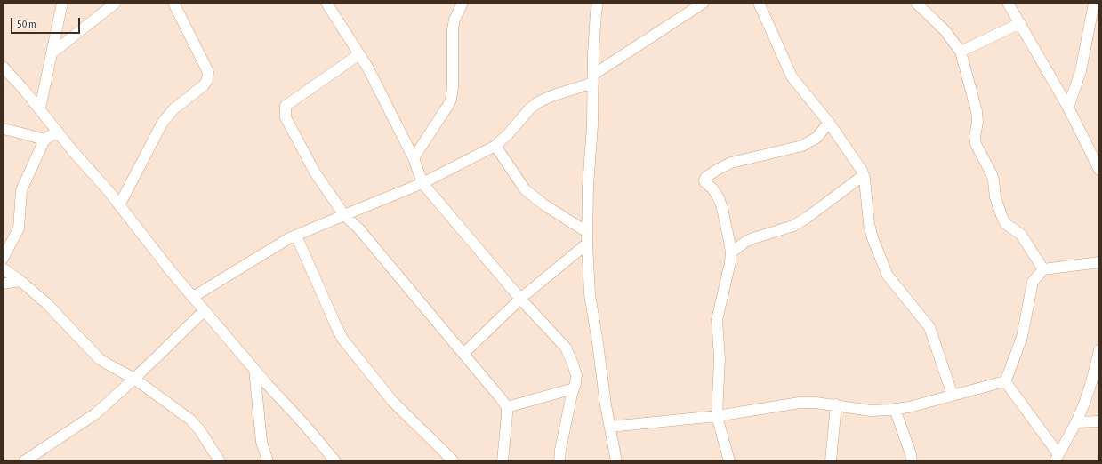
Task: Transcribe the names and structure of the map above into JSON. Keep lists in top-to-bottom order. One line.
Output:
{"scale_bar":"50 m"}
